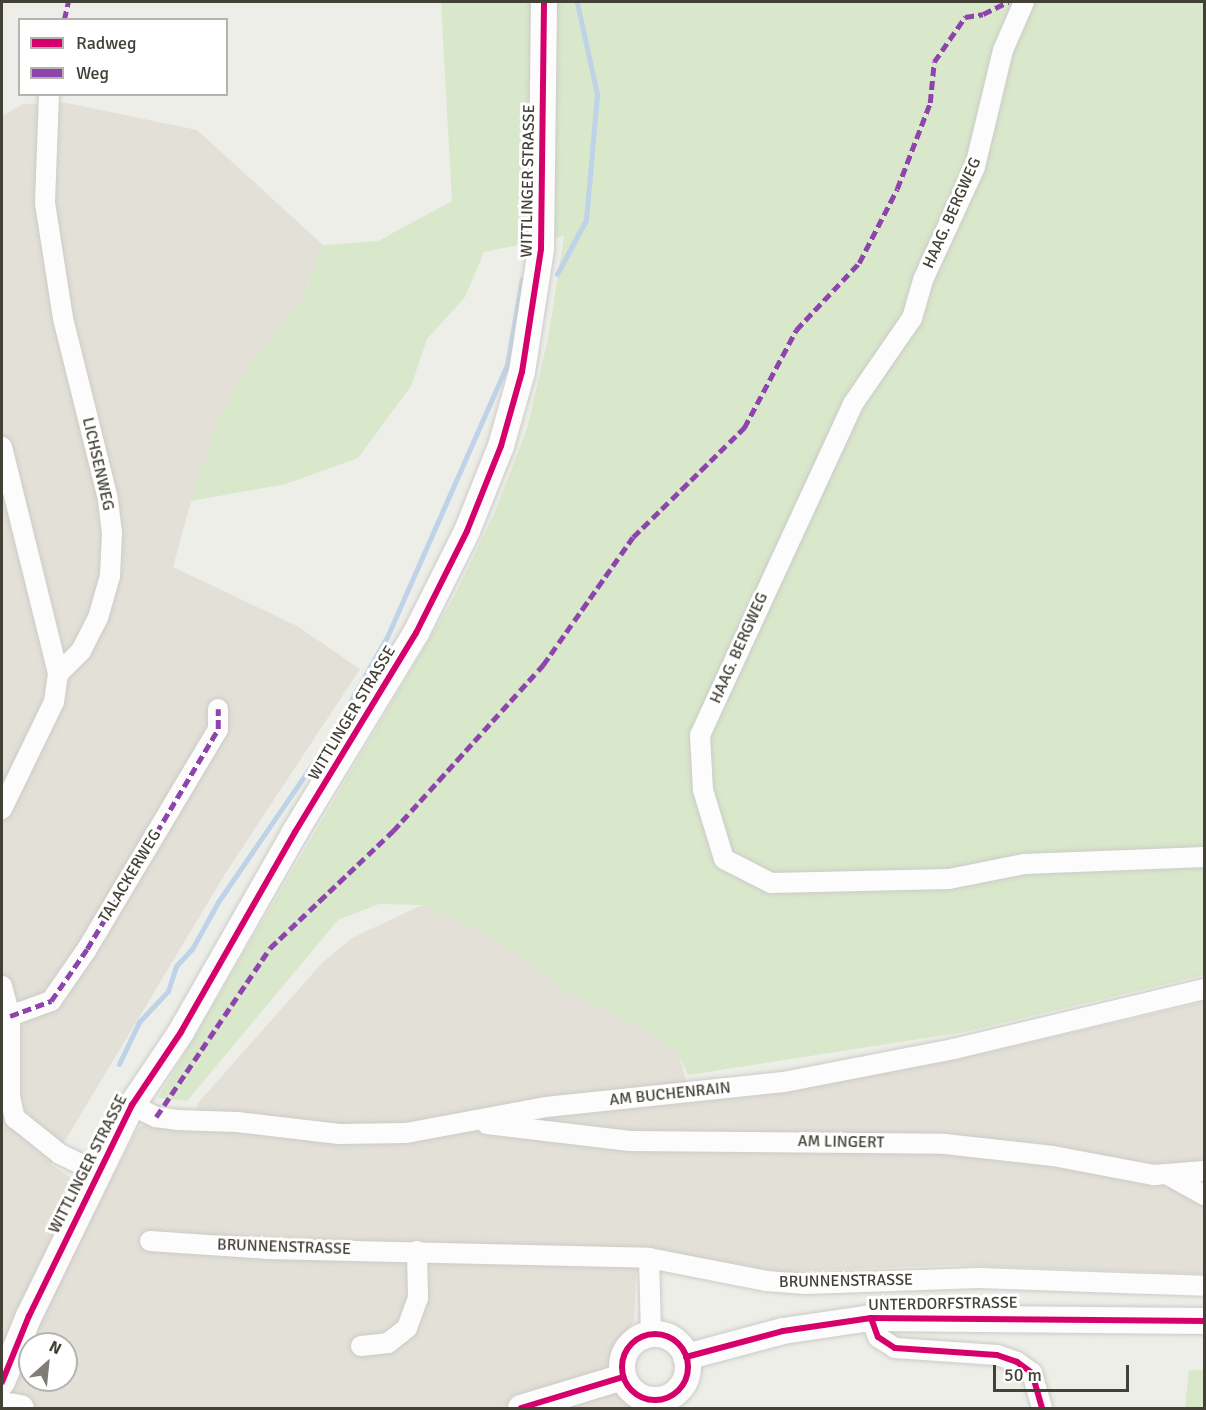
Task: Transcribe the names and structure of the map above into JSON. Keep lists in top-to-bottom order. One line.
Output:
{"streets":{"street":["WITTLINGER STRASSE","HAAG. BERGWEG","LICHSENWEG","TALACKERWEG","AM BUCHENRAIN","AM LINGERT","BRUNNENSTRASSE","UNTERDORFSTRASSE"]},"crossings":[["WITTLINGER STRASSE","AM BUCHENRAIN"],["AM BUCHENRAIN","AM LINGERT"]],"legend":["Radweg","Weg"],"scale_bar":"50 m","north":"top right"}
